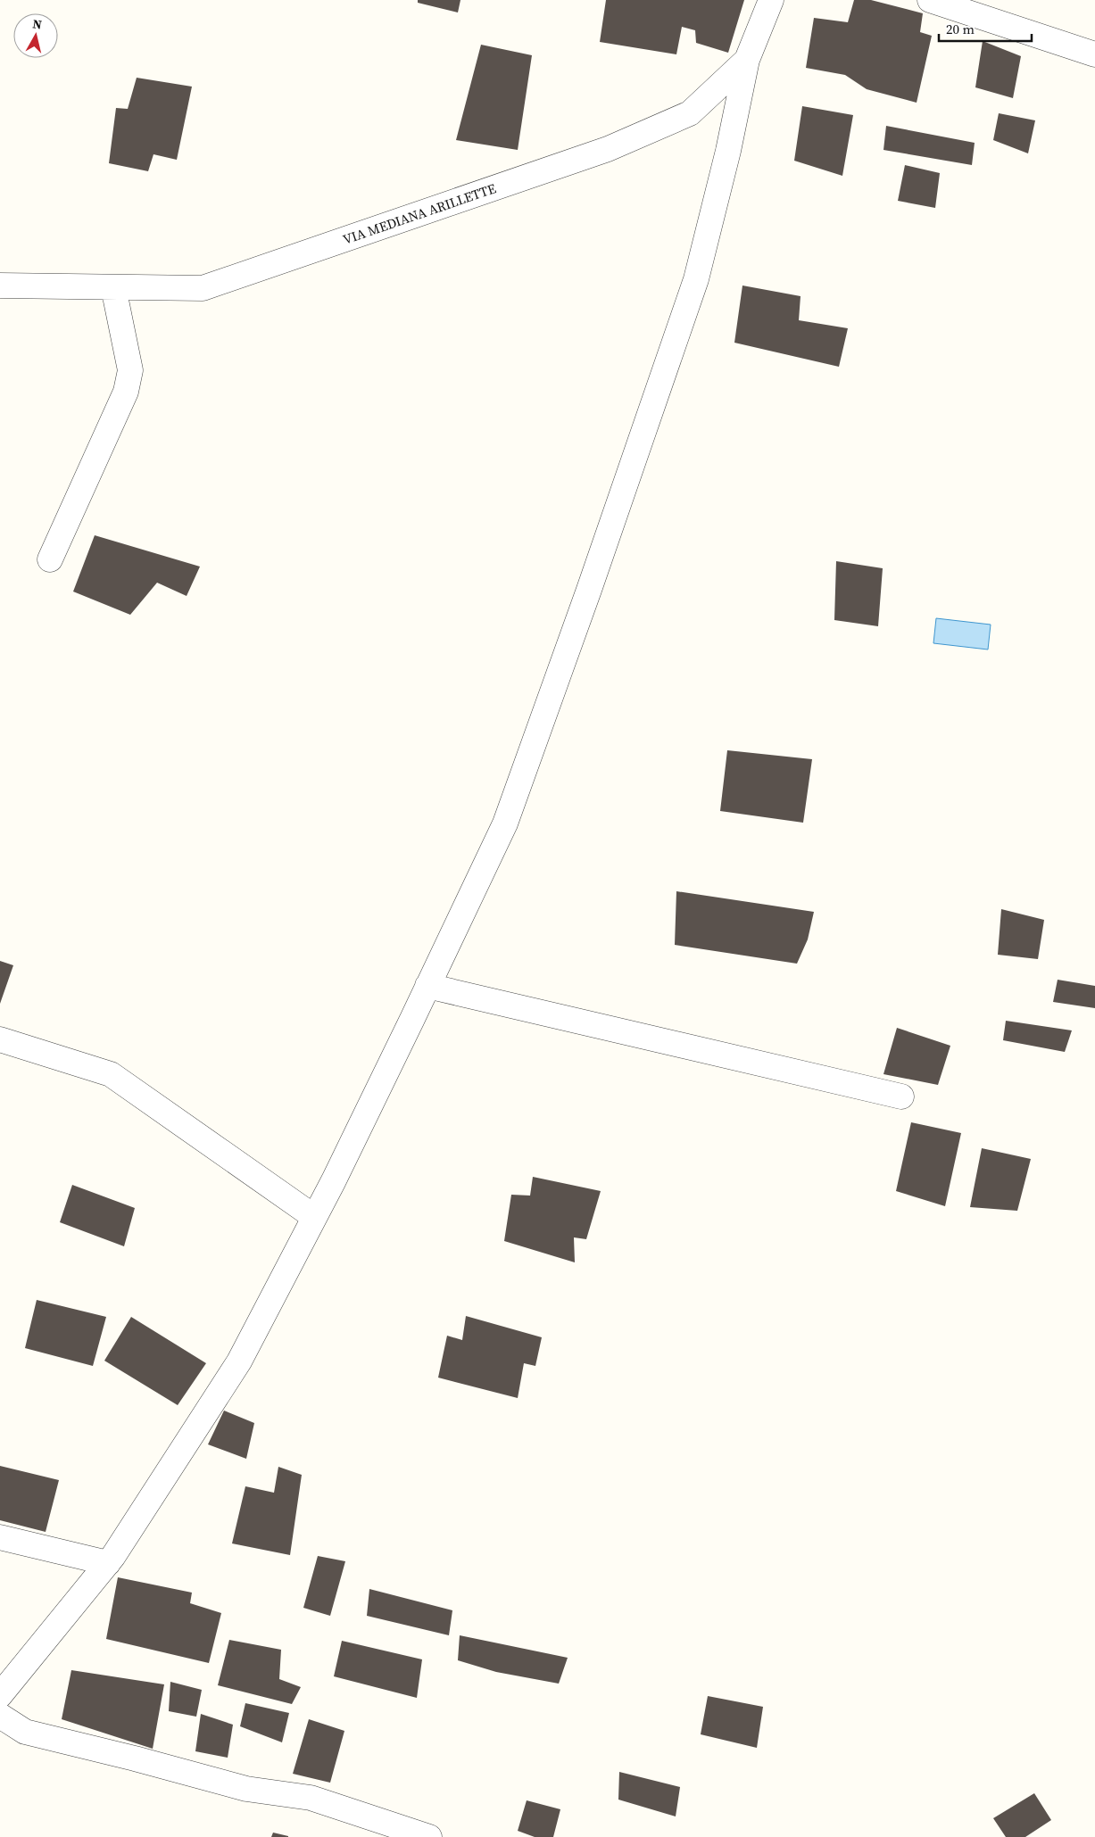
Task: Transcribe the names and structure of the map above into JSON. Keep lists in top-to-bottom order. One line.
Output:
{"streets":{"street":["VIA MEDIANA ARILLETTE"]},"scale_bar":"20 m","north":"top"}
